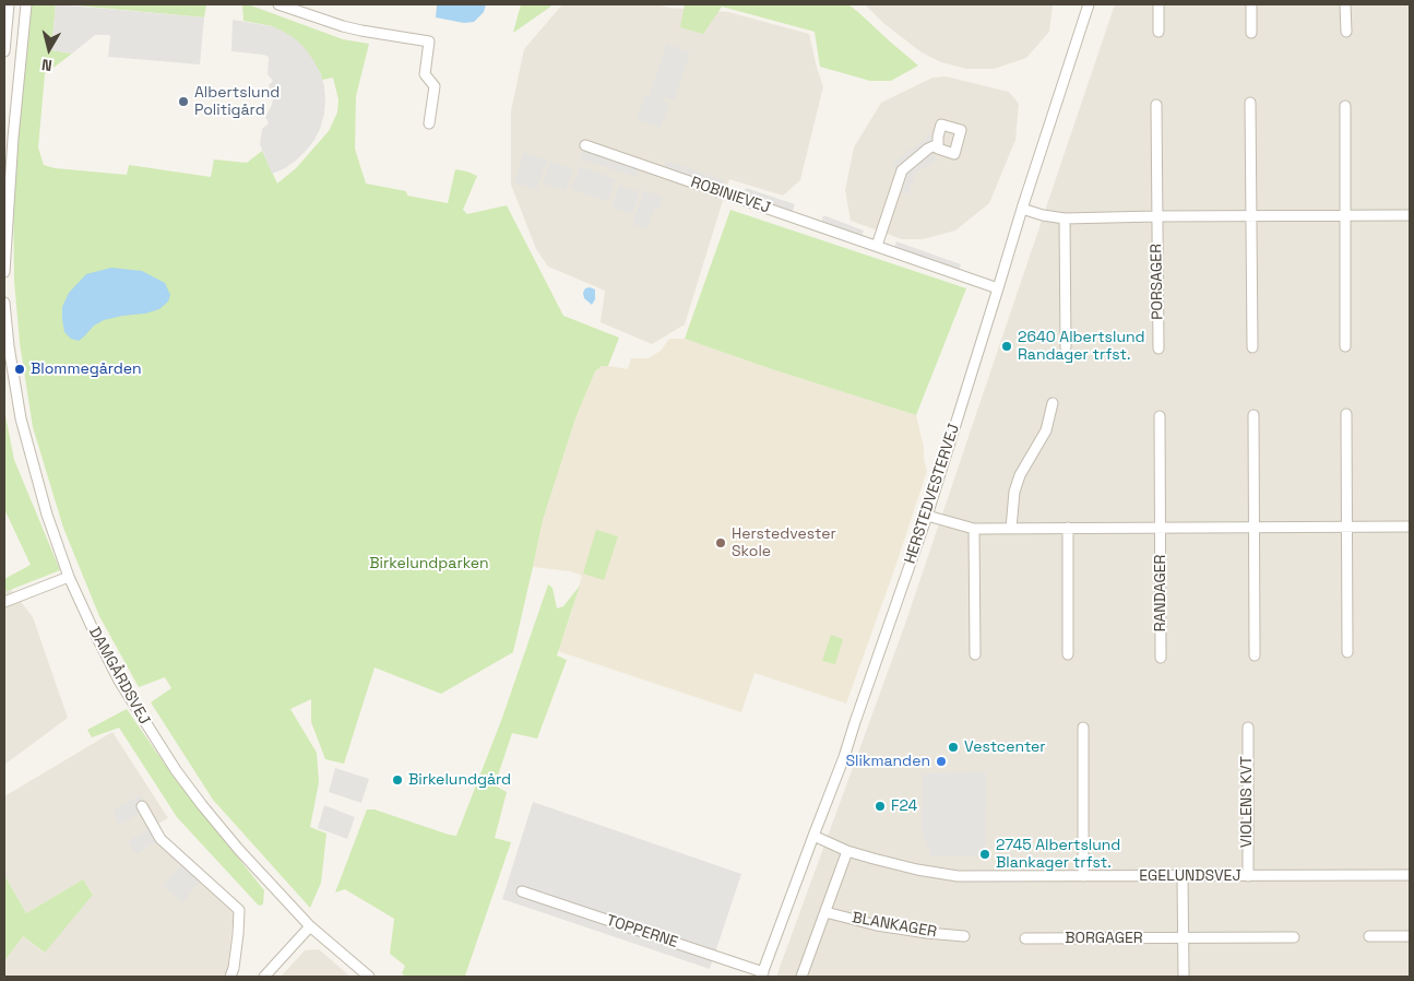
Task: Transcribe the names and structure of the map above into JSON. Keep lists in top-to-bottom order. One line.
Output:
{"streets":{"street":["ROBINIEVEJ","PORSAGER","HERSTEDVESTERVEJ","RANDAGER","DAMGÅRDSVEJ","VIOLENS KVT","EGELUNDSVEJ","BLANKAGER","TOPPERNE","BORGAGER"]},"crossings":[["ROBINIEVEJ","HERSTEDVESTERVEJ"],["HERSTEDVESTERVEJ","EGELUNDSVEJ"],["HERSTEDVESTERVEJ","TOPPERNE"],["VIOLENS KVT","EGELUNDSVEJ"]],"parks":["Birkelundparken"],"places":["Albertslund Politigård","2640 Albertslund Randager trfst.","Blommegården","Herstedvester Skole","Vestcenter","Slikmanden","Birkelundgård","F24","2745 Albertslund Blankager trfst."],"north":"bottom"}
